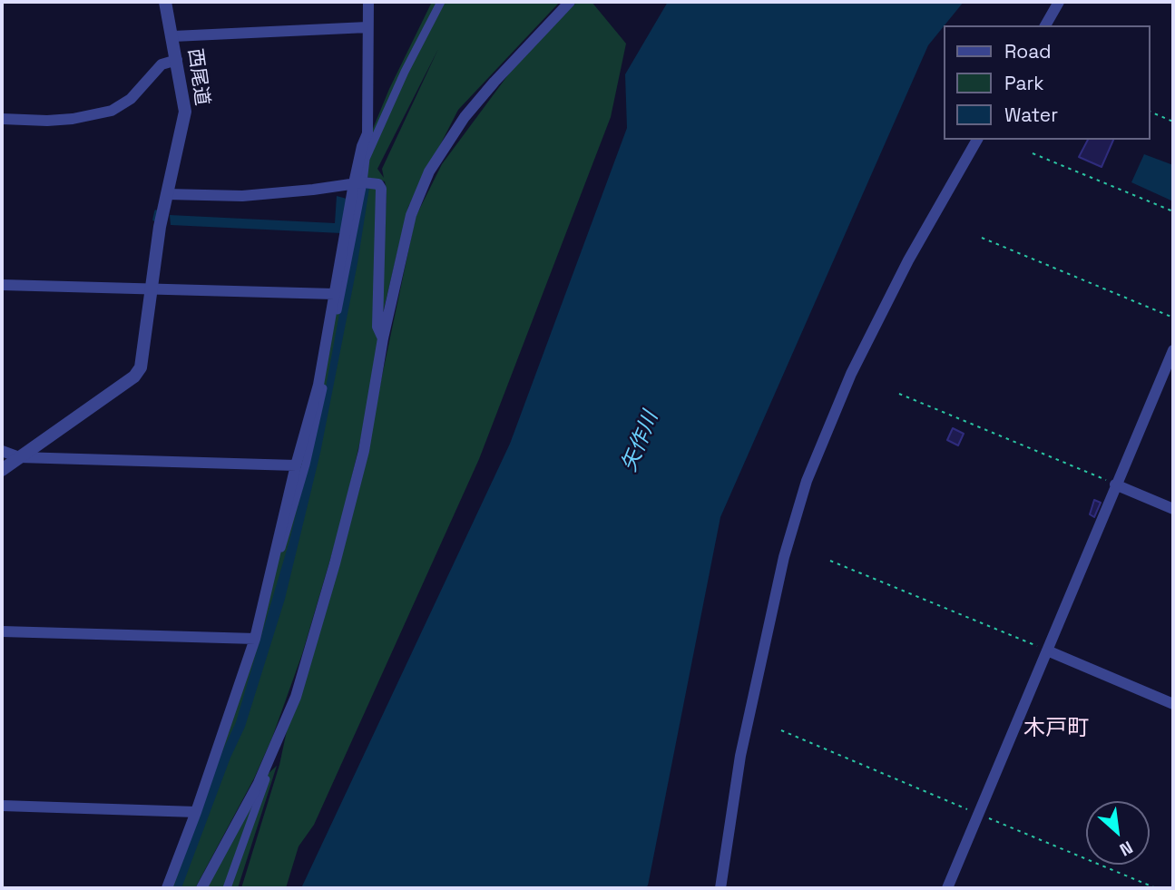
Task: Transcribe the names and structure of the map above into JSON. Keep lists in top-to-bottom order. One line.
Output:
{"streets":{"street":["西尾道"]},"districts":["木戸町"],"water":["矢作川"],"legend":["Road","Park","Water"],"north":"bottom right"}
